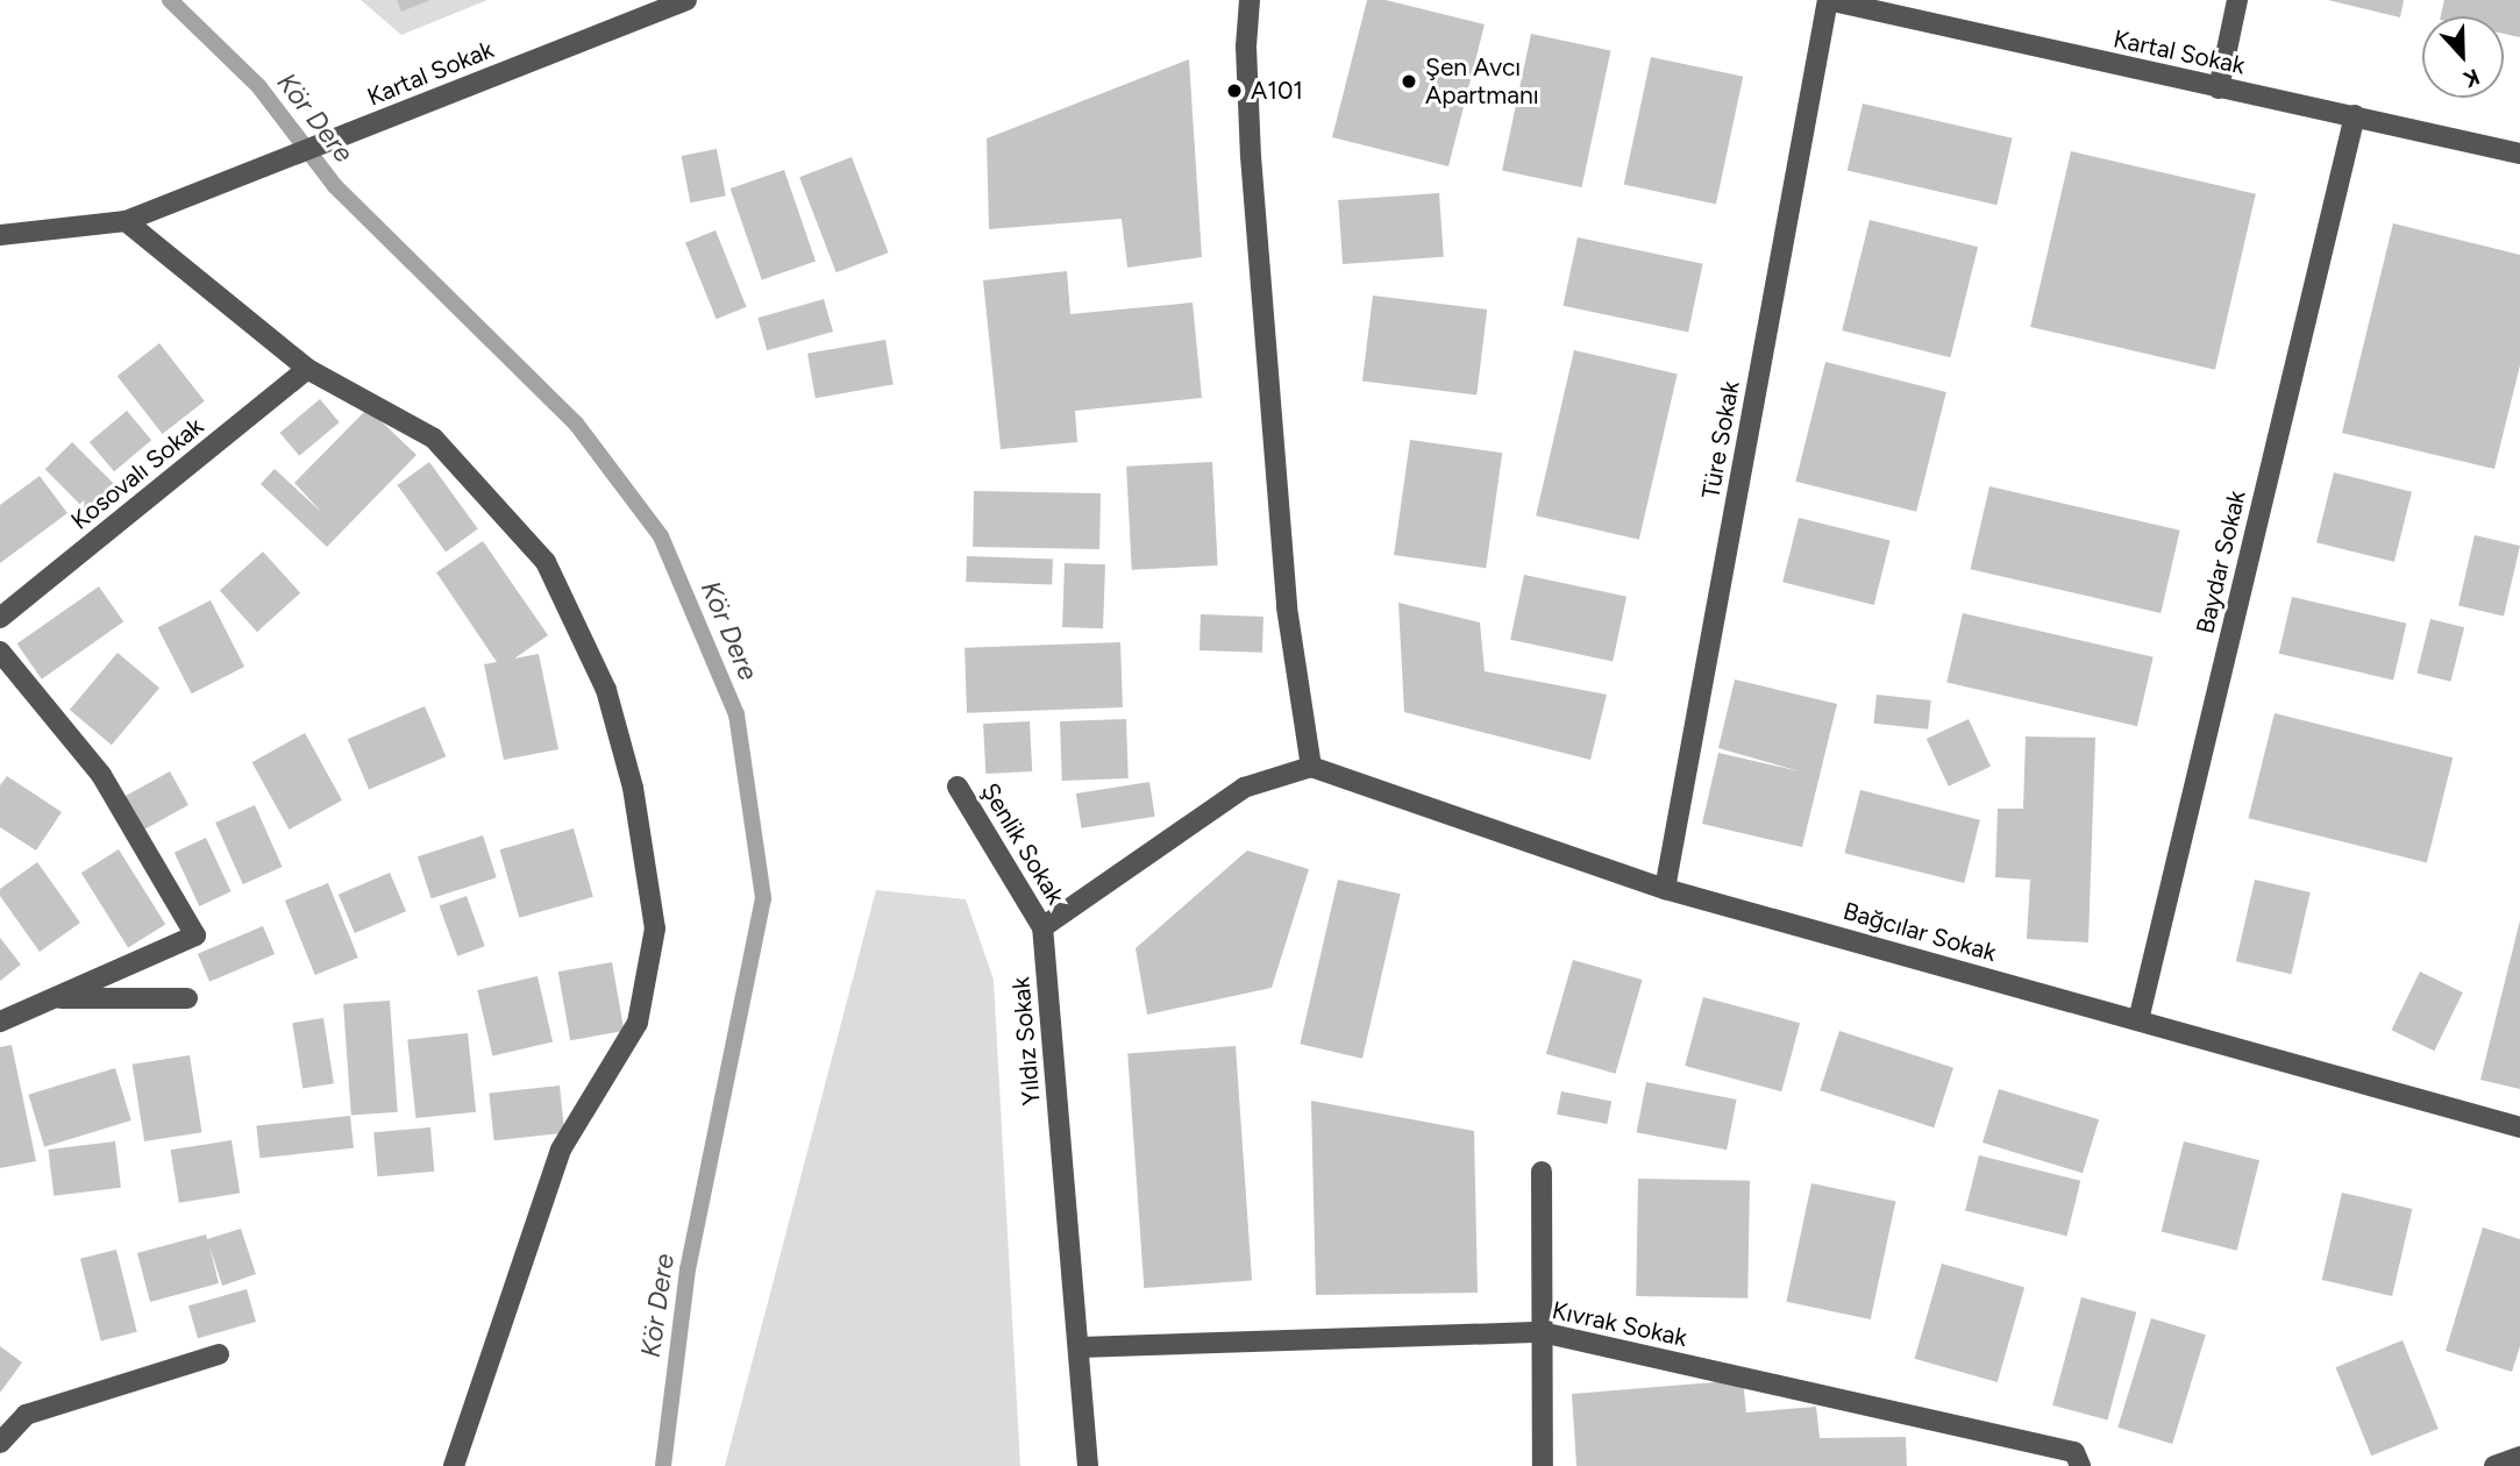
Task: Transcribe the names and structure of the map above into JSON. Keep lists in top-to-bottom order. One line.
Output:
{"streets":{"street":["Kartal Sokak","Türe Sokak","Kosovalı Sokak","Baydar Sokak","Şenlik Sokak","Bağcılar Sokak","Yıldız Sokak","Kıvrak Sokak"]},"crossings":[["Kartal Sokak","Türe Sokak"],["Kartal Sokak","Baydar Sokak"],["Türe Sokak","Bağcılar Sokak"],["Baydar Sokak","Bağcılar Sokak"],["Şenlik Sokak","Yıldız Sokak"],["Yıldız Sokak","Kıvrak Sokak"]],"water":["Kör Dere"],"places":["Şen Avcı Apartmanı","A101"],"north":"bottom"}
